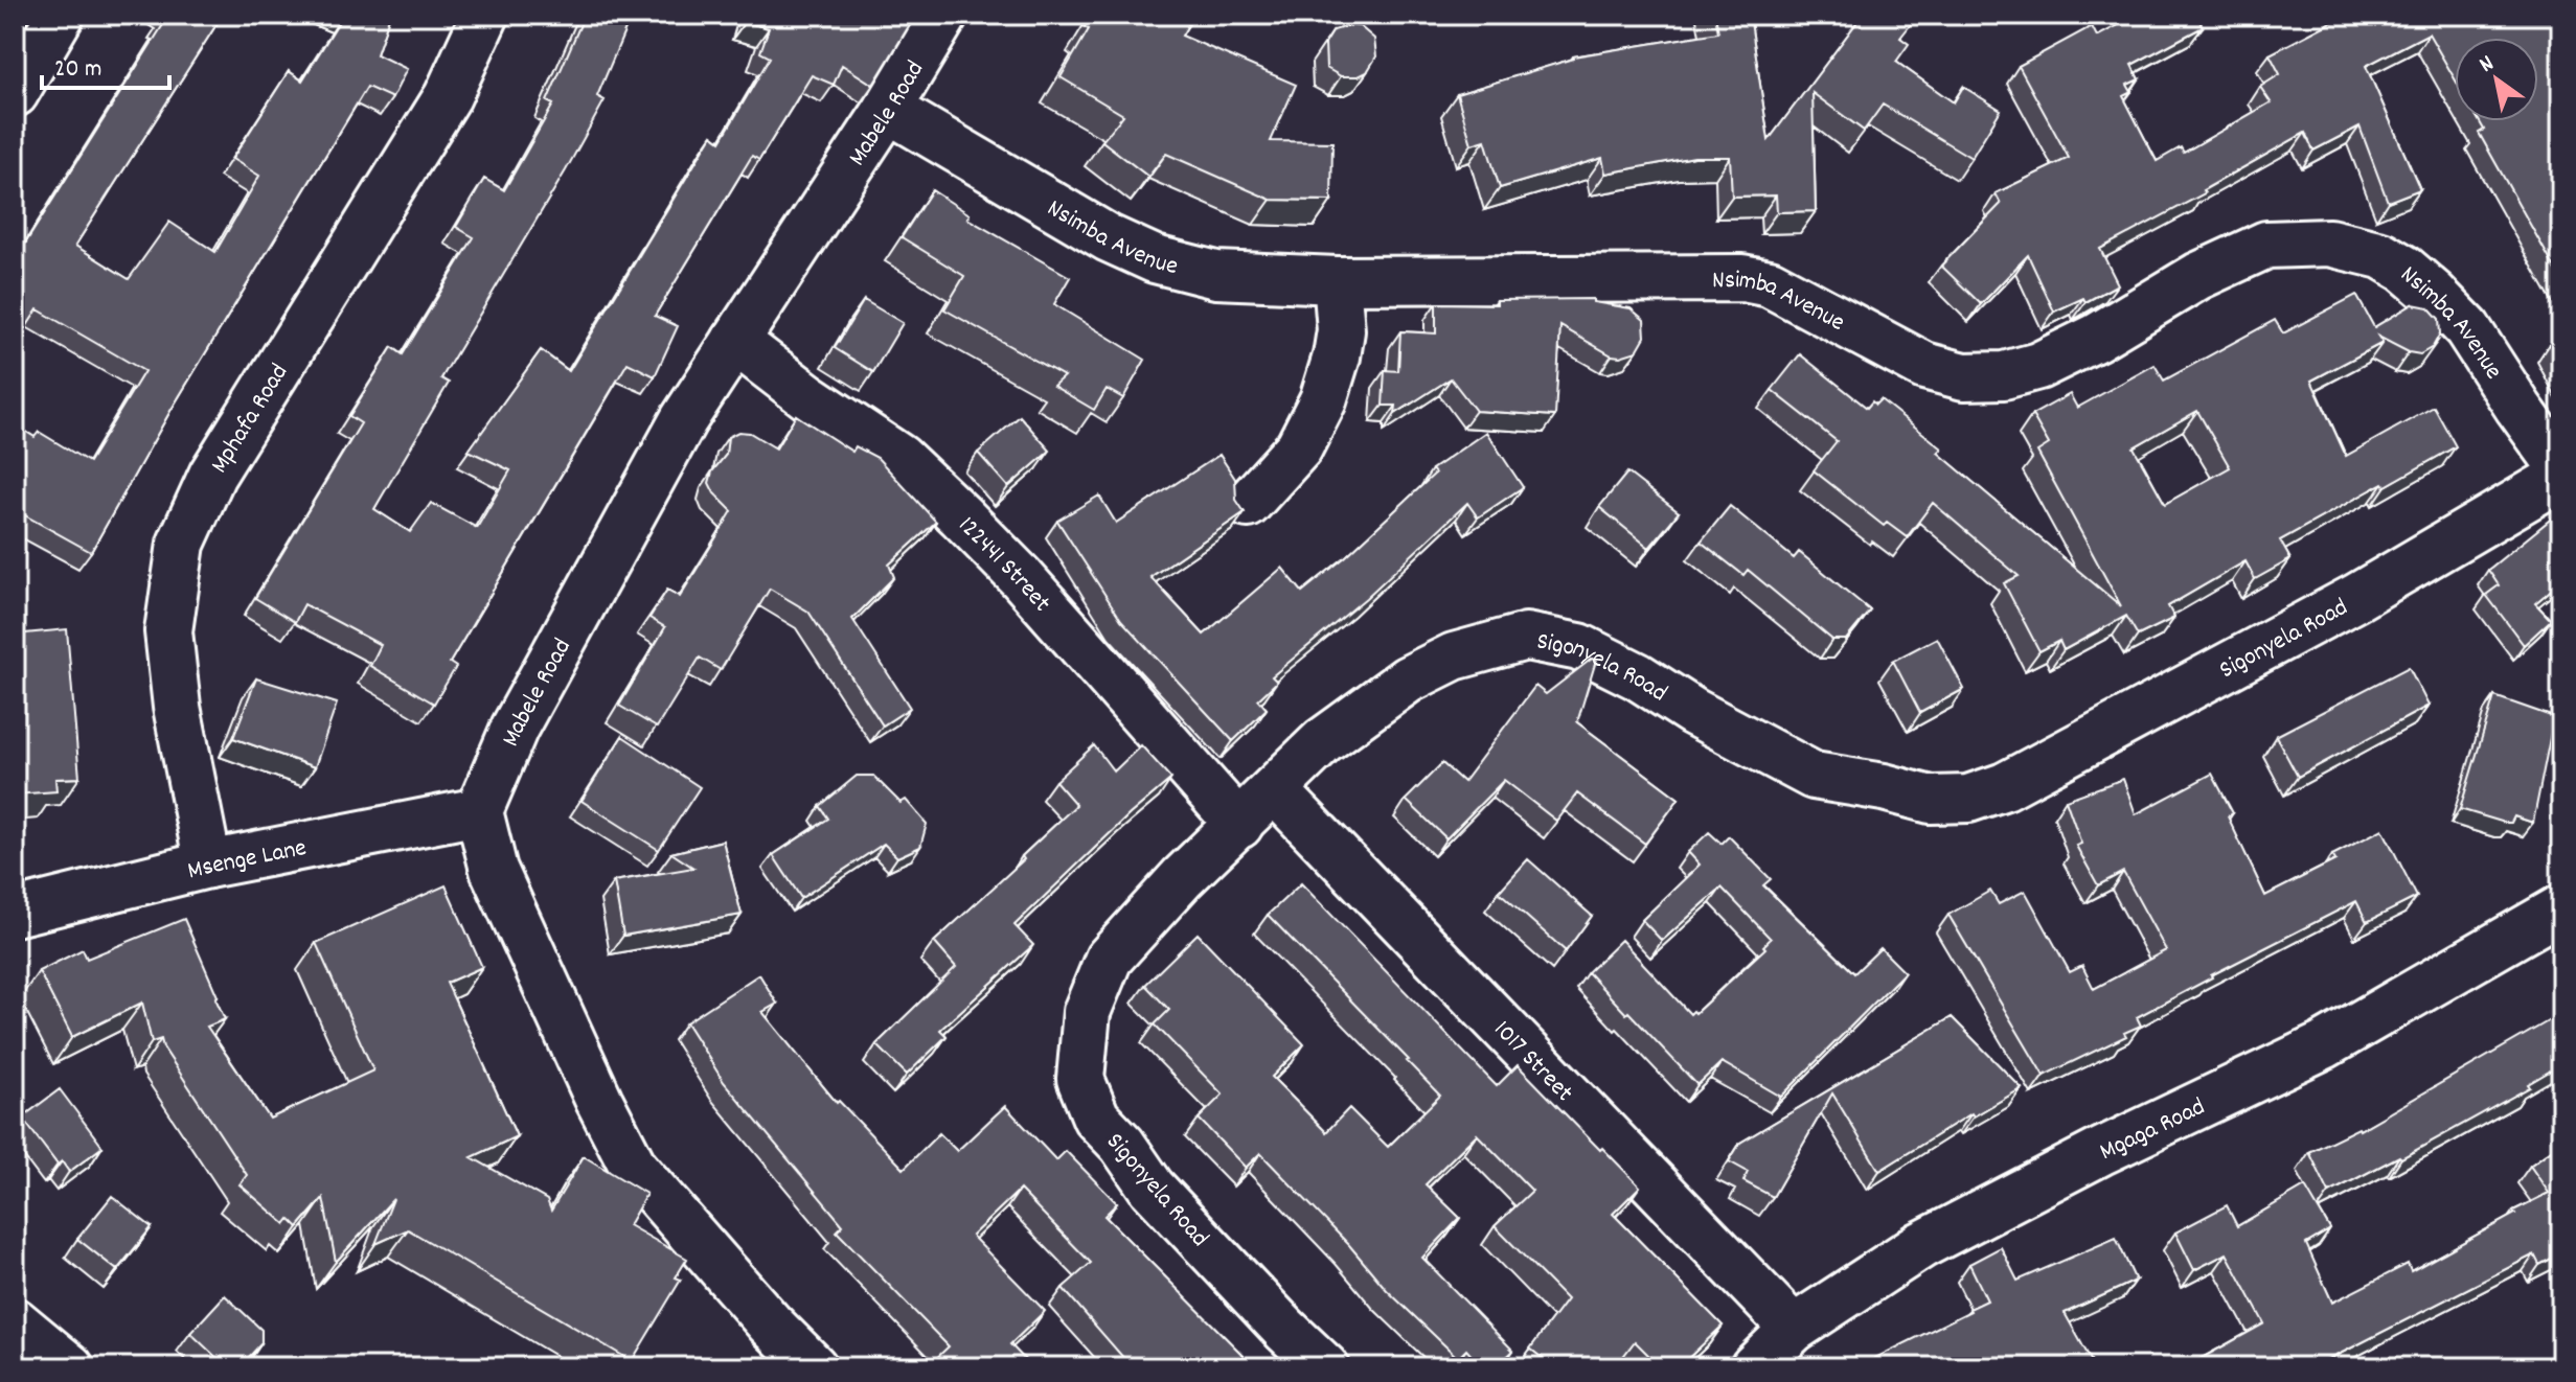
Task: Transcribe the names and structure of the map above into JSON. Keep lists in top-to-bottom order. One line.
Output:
{"streets":{"street":["Mabele Road","Nsimba Avenue","Mphafa Road","122441 Street","Sigonyela Road","Msenge Lane","1017 Street","Mgaga Road"]},"crossings":[["Mabele Road","Nsimba Avenue"],["Mabele Road","122441 Street"],["Mabele Road","Msenge Lane"],["Mphafa Road","Msenge Lane"],["122441 Street","Sigonyela Road"],["Sigonyela Road","1017 Street"],["1017 Street","Mgaga Road"]],"scale_bar":"20 m","north":"top left"}
